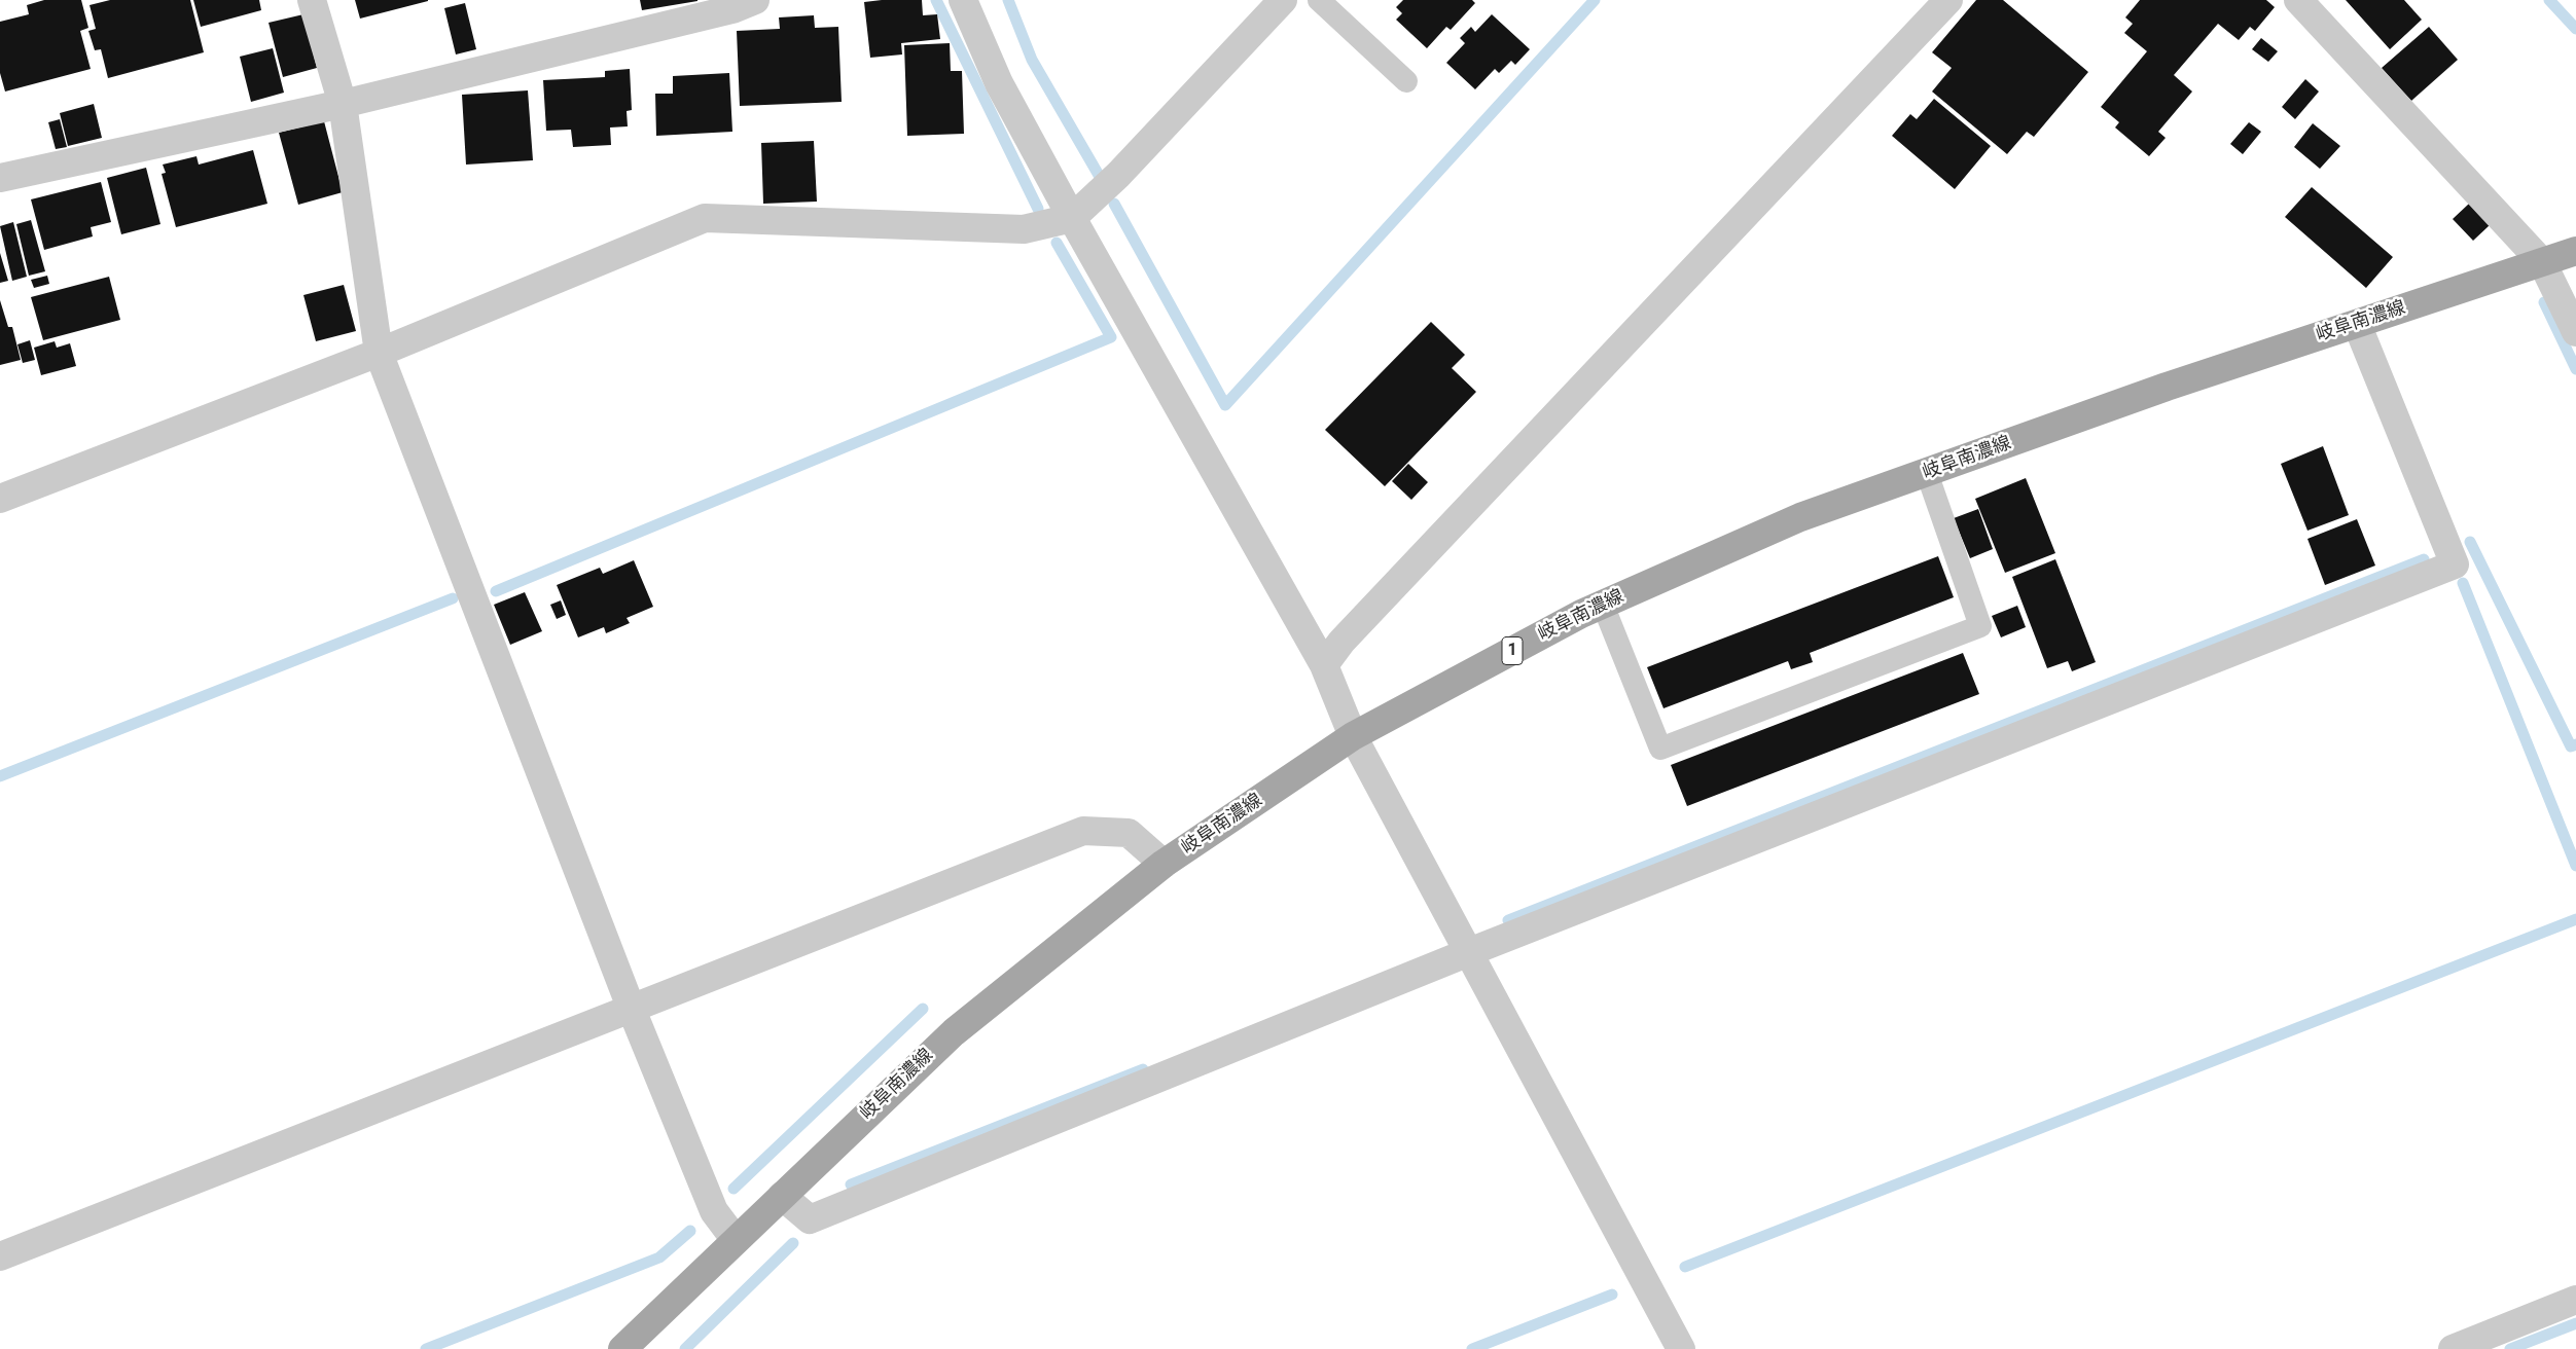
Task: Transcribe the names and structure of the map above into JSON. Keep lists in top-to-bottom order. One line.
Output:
{"streets":{"main road":["岐阜南濃線","1"]}}
